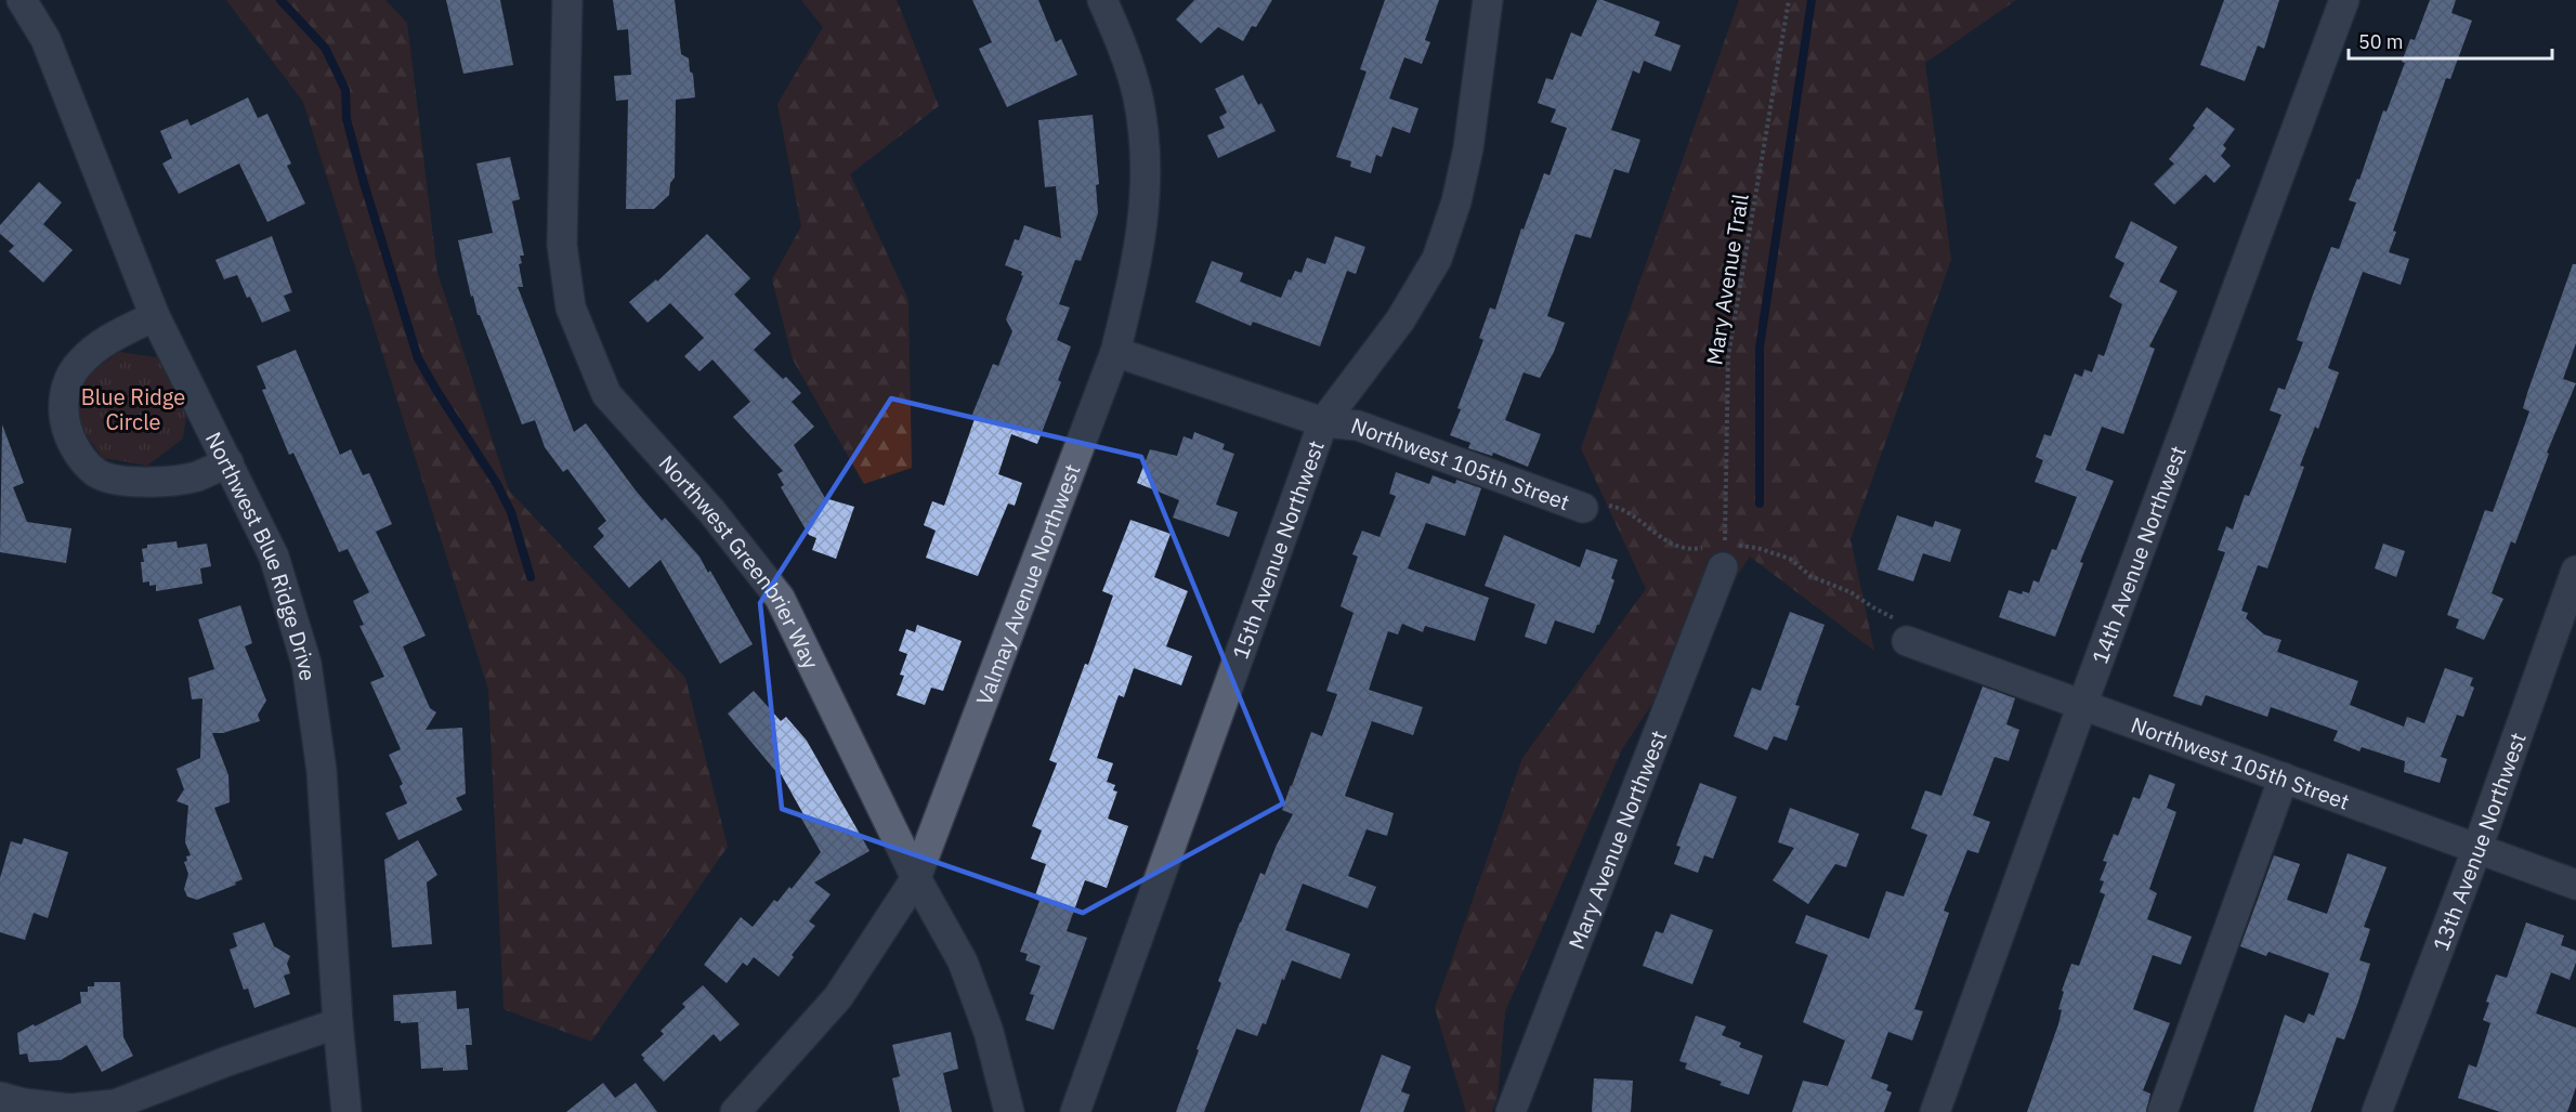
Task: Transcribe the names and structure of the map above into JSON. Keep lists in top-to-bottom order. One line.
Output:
{"streets":{"street":["Northwest 105th Street","15th Avenue Northwest","14th Avenue Northwest","Northwest Blue Ridge Drive","Northwest Greenbrier Way","Valmay Avenue Northwest","Mary Avenue Northwest","13th Avenue Northwest"],"path":["Mary Avenue Trail"]},"crossings":[["Mary Avenue Trail","Mary Avenue Northwest"],["Northwest 105th Street","15th Avenue Northwest"],["Northwest 105th Street","14th Avenue Northwest"],["Northwest 105th Street","Valmay Avenue Northwest"],["Northwest 105th Street","13th Avenue Northwest"],["Northwest Greenbrier Way","Valmay Avenue Northwest"]],"parks":["Blue Ridge Circle"],"scale_bar":"50 m"}
